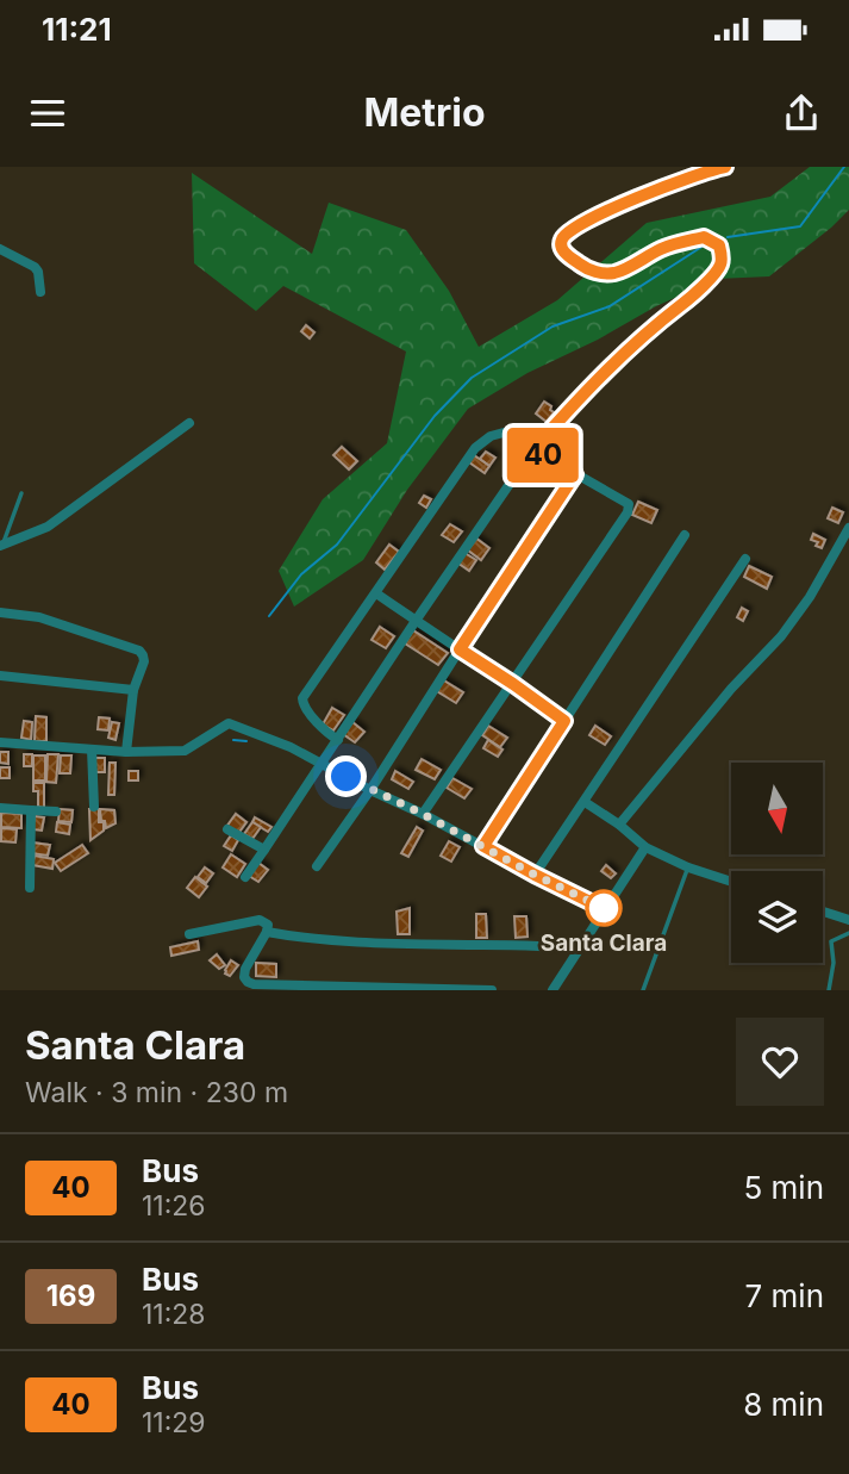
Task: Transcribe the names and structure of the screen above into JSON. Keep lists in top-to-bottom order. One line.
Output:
{"places":["Santa Clara"],"lines":["bus line 40"],"north":"bottom","page":{"status":"11:21","header":"Metrio","on_map":"40","heading":["Santa Clara","Walk · 3 min · 230 m"],"list":[{"mark":"40","name":"Bus","note":"11:26","value":"5 min"},{"mark":"169","name":"Bus","note":"11:28","value":"7 min"},{"mark":"40","name":"Bus","note":"11:29","value":"8 min"}]}}
